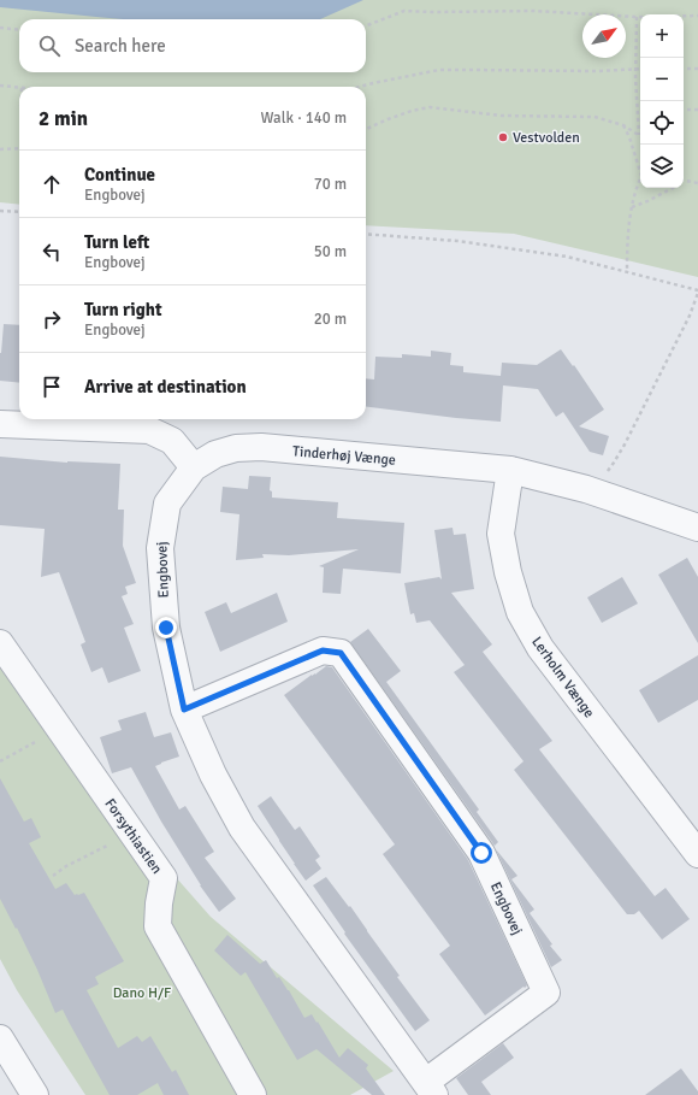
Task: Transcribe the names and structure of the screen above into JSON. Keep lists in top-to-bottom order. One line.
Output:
{"streets":{"street":["Tinderhøj Vænge","Engbovej","Lerholm Vænge","Forsythiastien"]},"crossings":[["Tinderhøj Vænge","Engbovej"],["Tinderhøj Vænge","Lerholm Vænge"]],"parks":["Dano H/F"],"places":["Vestvolden"],"north":"top right","page":{"map_buttons":["+","−"],"search":"Search here","heading":["2 min","Walk · 140 m"],"list":[["Continue","Engbovej","70 m"],["Turn left","Engbovej","50 m"],["Turn right","Engbovej","20 m"],"Arrive at destination"]}}
